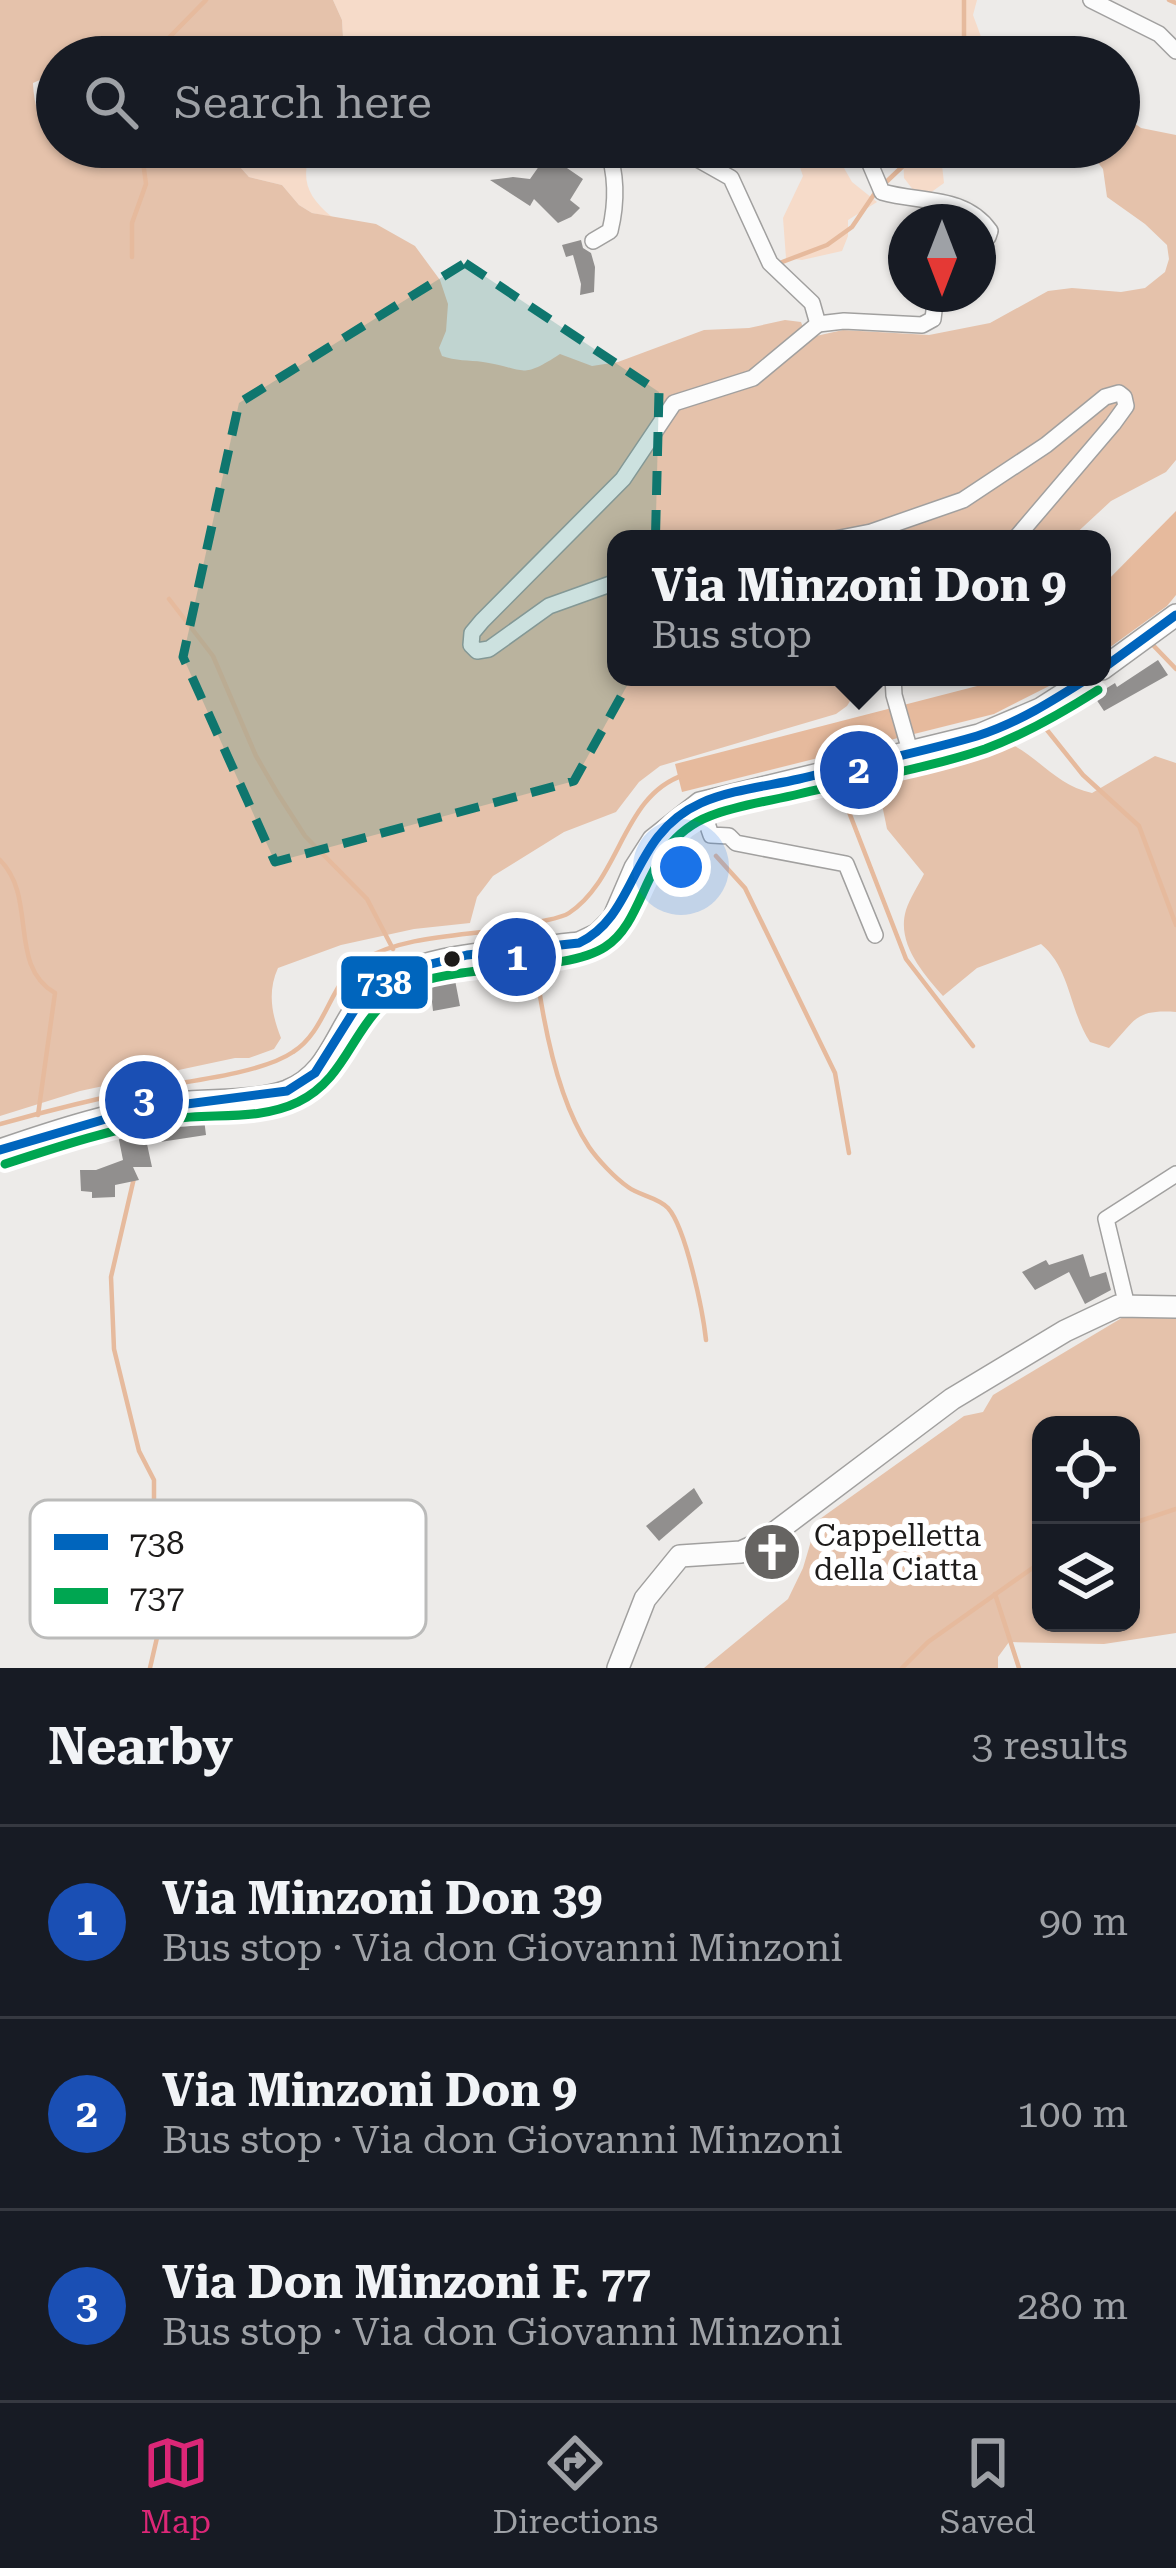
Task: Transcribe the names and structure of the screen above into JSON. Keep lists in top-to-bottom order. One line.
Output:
{"places":{"church":["Cappelletta della Ciatta"]},"lines":["transit line 738","transit line 737"],"legend":["738","737"],"north":"bottom","page":{"search":"Search here","popup":["Via Minzoni Don 9","Bus stop"],"pins":["2","1","3"],"heading":["Nearby","3 results"],"list":[{"mark":"1","name":"Via Minzoni Don 39","note":"Bus stop · Via don Giovanni Minzoni","value":"90 m"},{"mark":"2","name":"Via Minzoni Don 9","note":"Bus stop · Via don Giovanni Minzoni","value":"100 m"},{"mark":"3","name":"Via Don Minzoni F. 77","note":"Bus stop · Via don Giovanni Minzoni","value":"280 m"}],"nav":["Map","Directions","Saved"]}}
